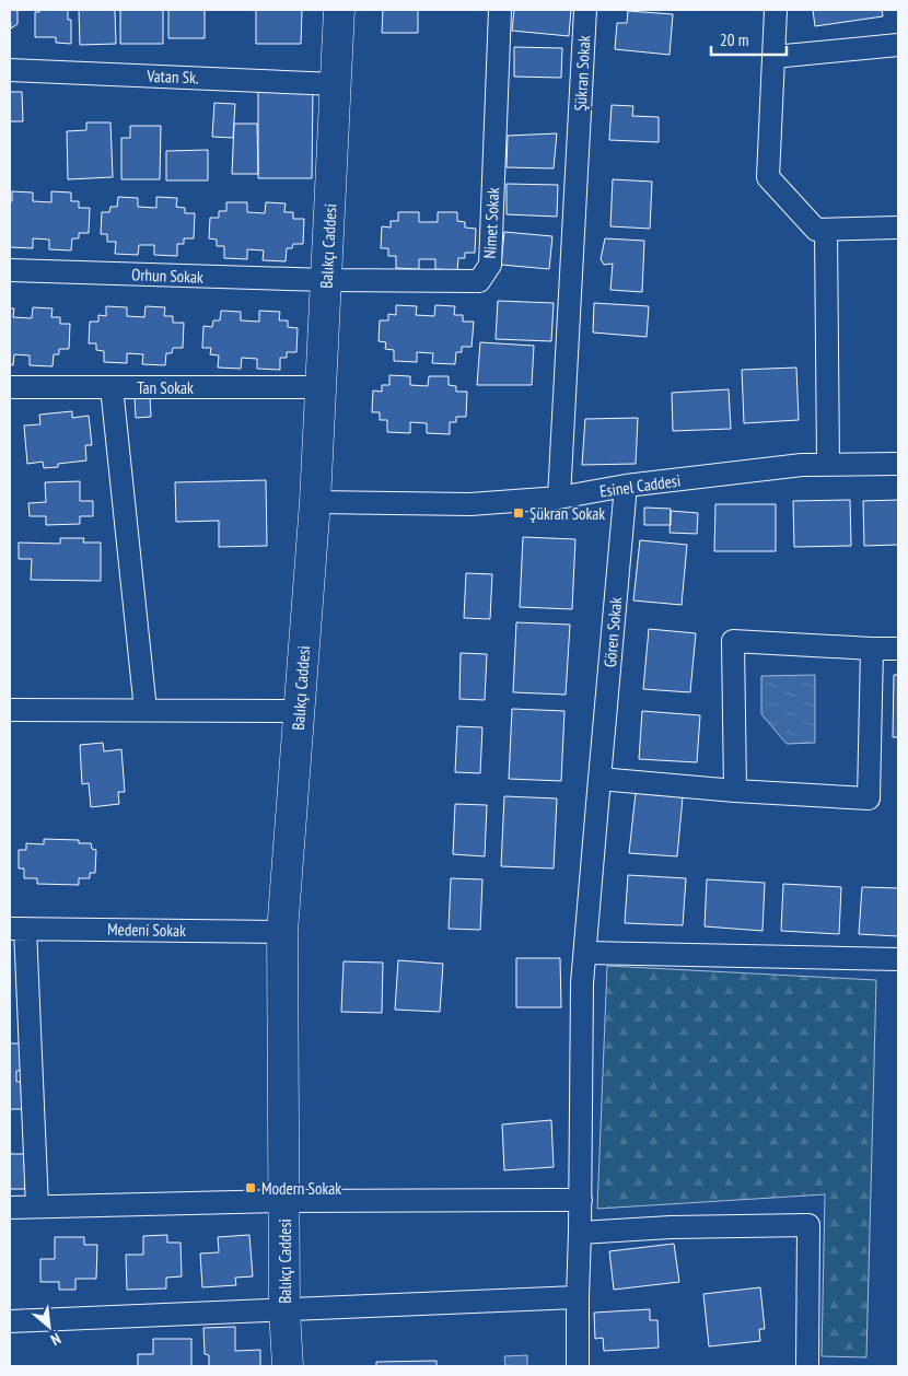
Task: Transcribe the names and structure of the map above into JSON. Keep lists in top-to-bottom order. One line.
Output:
{"streets":{"main road":["Balıkçı Caddesi"],"street":["Şükran Sokak","Vatan Sk.","Nimet Sokak","Orhun Sokak","Tan Sokak","Esinel Caddesi","Gören Sokak","Medeni Sokak"]},"crossings":[["Şükran Sokak","Esinel Caddesi"],["Vatan Sk.","Balıkçı Caddesi"],["Nimet Sokak","Balıkçı Caddesi"],["Nimet Sokak","Orhun Sokak"],["Balıkçı Caddesi","Orhun Sokak"],["Balıkçı Caddesi","Tan Sokak"],["Balıkçı Caddesi","Esinel Caddesi"],["Balıkçı Caddesi","Medeni Sokak"],["Esinel Caddesi","Gören Sokak"]],"places":{"transit":["Şükran Sokak","Modern Sokak"]},"scale_bar":"20 m","north":"bottom right"}
